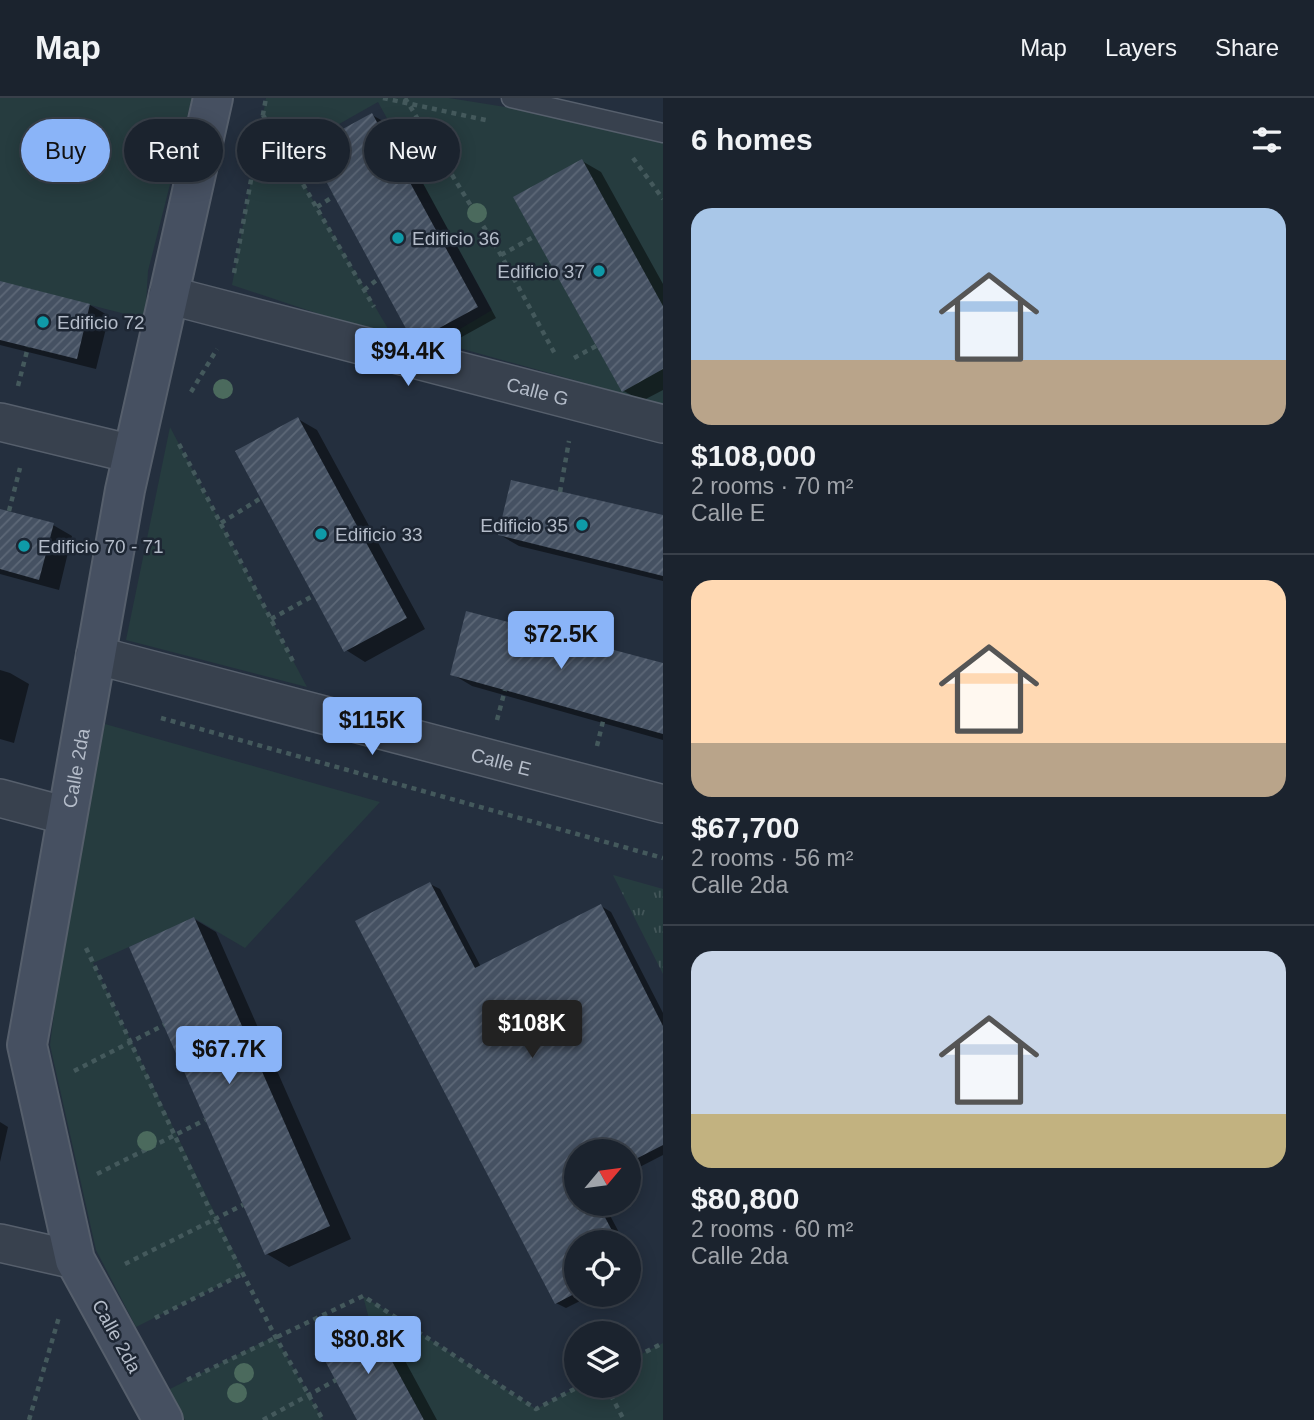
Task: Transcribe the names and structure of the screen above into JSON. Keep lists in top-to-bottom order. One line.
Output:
{"streets":{"street":["Calle G","Calle E","Calle 2da"]},"crossings":[["Calle G","Calle 2da"],["Calle E","Calle 2da"]],"places":["Edificio 36","Edificio 37","Edificio 72","Edificio 35","Edificio 33","Edificio 70 - 71"],"north":"top right","page":{"header":"Map","nav":["Map","Layers","Share"],"heading":"6 homes","chip":["Buy","Rent","Filters","New"],"list":[{"name":"$108,000","note":"2 rooms · 70 m² · Calle E"},{"name":"$67,700","note":"2 rooms · 56 m² · Calle 2da"},{"name":"$80,800","note":"2 rooms · 60 m² · Calle 2da"}],"price":["$94.4K","$72.5K","$115K","$108K","$67.7K","$80.8K"]}}
